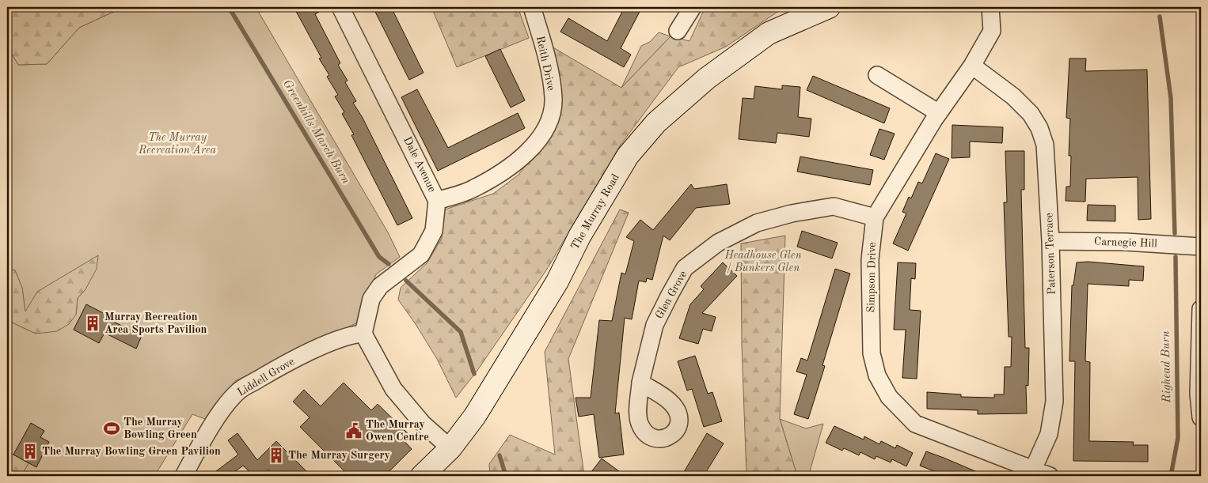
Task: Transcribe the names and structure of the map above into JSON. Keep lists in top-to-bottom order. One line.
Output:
{"streets":{"street":["Reith Drive","Dale Avenue","The Murray Road","Carnegie Hill","Paterson Terrace","Simpson Drive","Glen Grove","Liddell Grove"]},"crossings":[["Reith Drive","Dale Avenue"],["Dale Avenue","Liddell Grove"],["Carnegie Hill","Paterson Terrace"],["Paterson Terrace","Simpson Drive"],["Simpson Drive","Glen Grove"]],"water":["Greenhills March Burn","Righead Burn"],"parks":["The Murray Recreation Area","Headhouse Glen / Bunkers Glen"],"places":{"building":["Murray Recreation Area Sports Pavilion","The Murray Bowling Green Pavilion","The Murray Surgery"],"sports":["The Murray Bowling Green"],"public building":["The Murray Owen Centre"]}}
